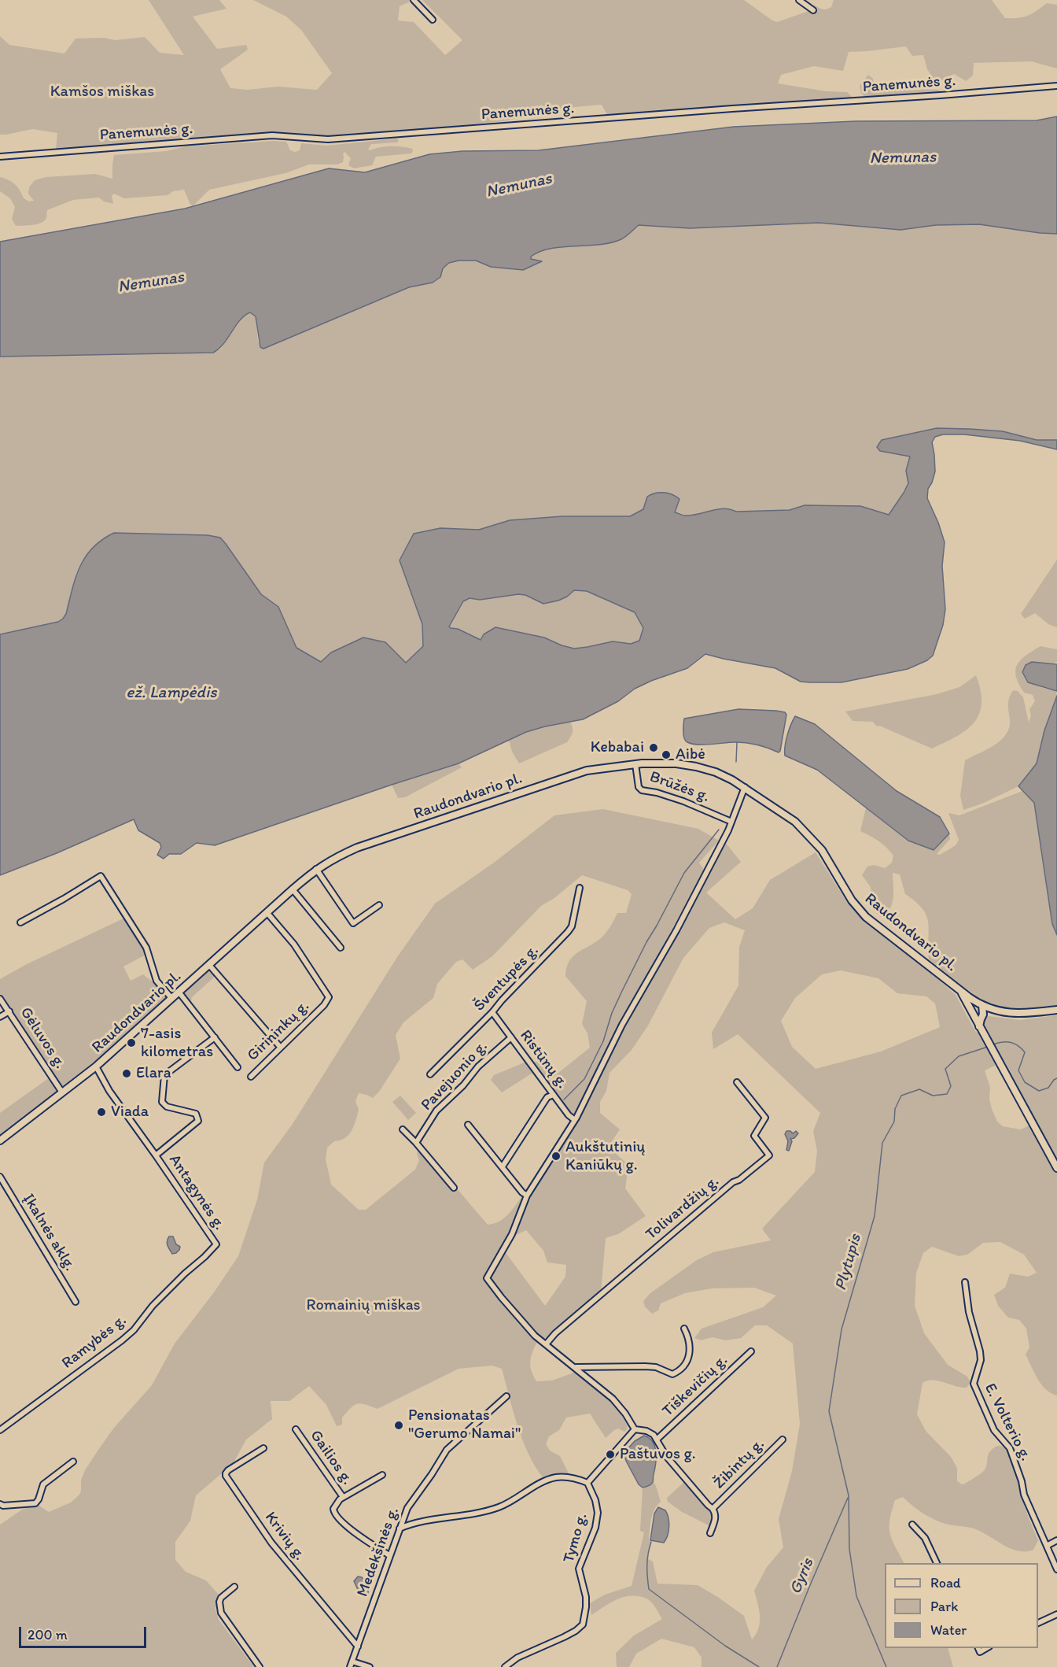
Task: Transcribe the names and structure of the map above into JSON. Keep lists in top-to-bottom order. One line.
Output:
{"streets":{"main road":["Raudondvario pl."],"street":["Panemunės g.","Brūžės g.","Šventupės g.","Girininkų g.","Gėluvos g.","Ristūnų g.","Pavejuonio g.","Antagynės g.","Tolivardžių g.","Įkalnės aklg.","Ramybės g.","Tiškevičių g.","E. Volterio g.","Gailios g.","Žibintų g.","Krivių g.","Tymo g.","Medekšinės g."]},"crossings":[["Brūžės g.","Raudondvario pl."],["Raudondvario pl.","Girininkų g."],["Raudondvario pl.","Gėluvos g."],["Raudondvario pl.","Antagynės g."],["Šventupės g.","Ristūnų g."],["Ristūnų g.","Pavejuonio g."],["Antagynės g.","Ramybės g."],["Gailios g.","Medekšinės g."],["Krivių g.","Medekšinės g."]],"water":["Nemunas","ež. Lampėdis","Plytupis","Gyris"],"parks":["Kamšos miškas","Romainių miškas"],"places":["Kebabai","Aibė","7-asis kilometras","Elara","Viada","Aukštutinių Kaniūkų g.","Pensionatas \"Gerumo Namai\"","Paštuvos g."],"legend":["Road","Park","Water"],"scale_bar":"200 m"}
